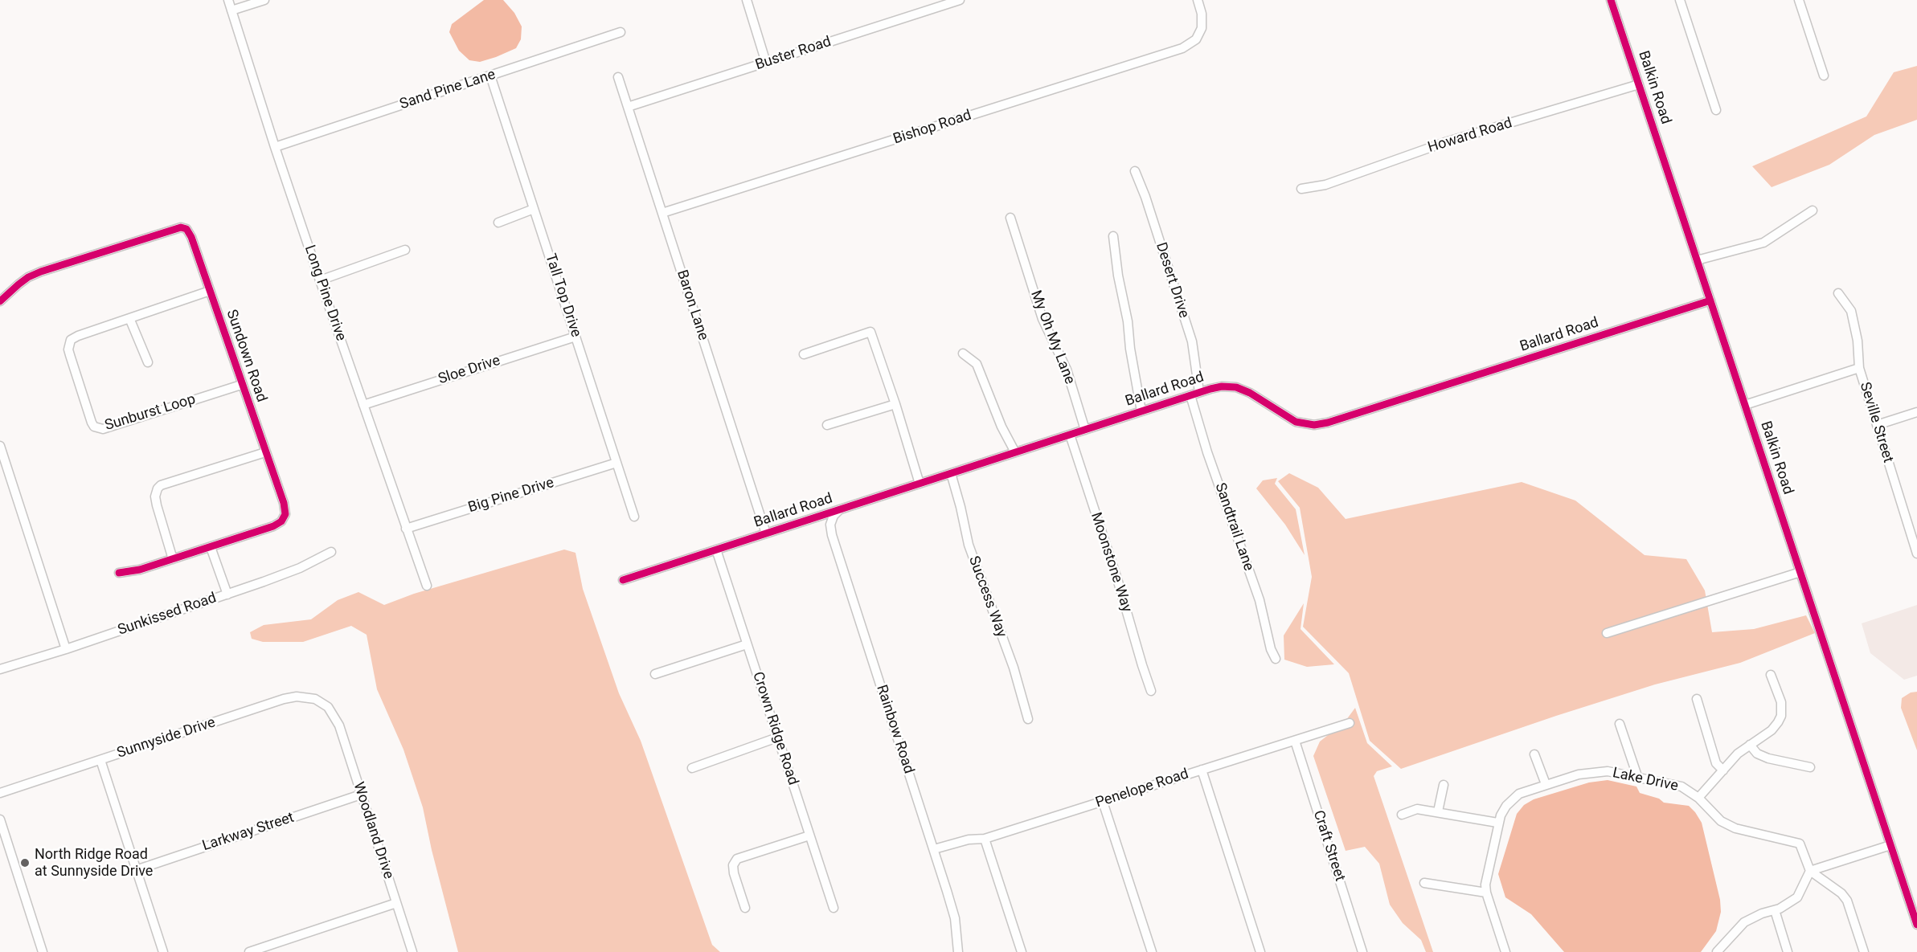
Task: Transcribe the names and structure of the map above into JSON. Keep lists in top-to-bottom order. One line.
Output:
{"streets":{"street":["Buster Road","Balkin Road","Sand Pine Lane","Bishop Road","Howard Road","Desert Drive","Long Pine Drive","Tall Top Drive","Baron Lane","Ballard Road","My Oh My Lane","Sundown Road","Sloe Drive","Sunburst Loop","Seville Street","Big Pine Drive","Sandtrail Lane","Moonstone Way","Success Way","Sunkissed Road","Crown Ridge Road","Rainbow Road","Sunnyside Drive","Lake Drive","Penelope Road","Woodland Drive","Larkway Street","Craft Street"]},"crossings":[["Buster Road","Baron Lane"],["Balkin Road","Howard Road"],["Balkin Road","Ballard Road"],["Sand Pine Lane","Long Pine Drive"],["Sand Pine Lane","Tall Top Drive"],["Bishop Road","Baron Lane"],["Desert Drive","Ballard Road"],["Long Pine Drive","Sloe Drive"],["Long Pine Drive","Big Pine Drive"],["Tall Top Drive","Sloe Drive"],["Tall Top Drive","Big Pine Drive"],["Baron Lane","Ballard Road"],["Ballard Road","My Oh My Lane"],["Ballard Road","Sandtrail Lane"],["Ballard Road","Moonstone Way"],["Ballard Road","Success Way"],["Ballard Road","Crown Ridge Road"],["Ballard Road","Rainbow Road"],["Sundown Road","Sunburst Loop"],["Rainbow Road","Penelope Road"],["Sunnyside Drive","Woodland Drive"],["Penelope Road","Craft Street"],["Woodland Drive","Larkway Street"]],"places":["North Ridge Road at Sunnyside Drive"]}
